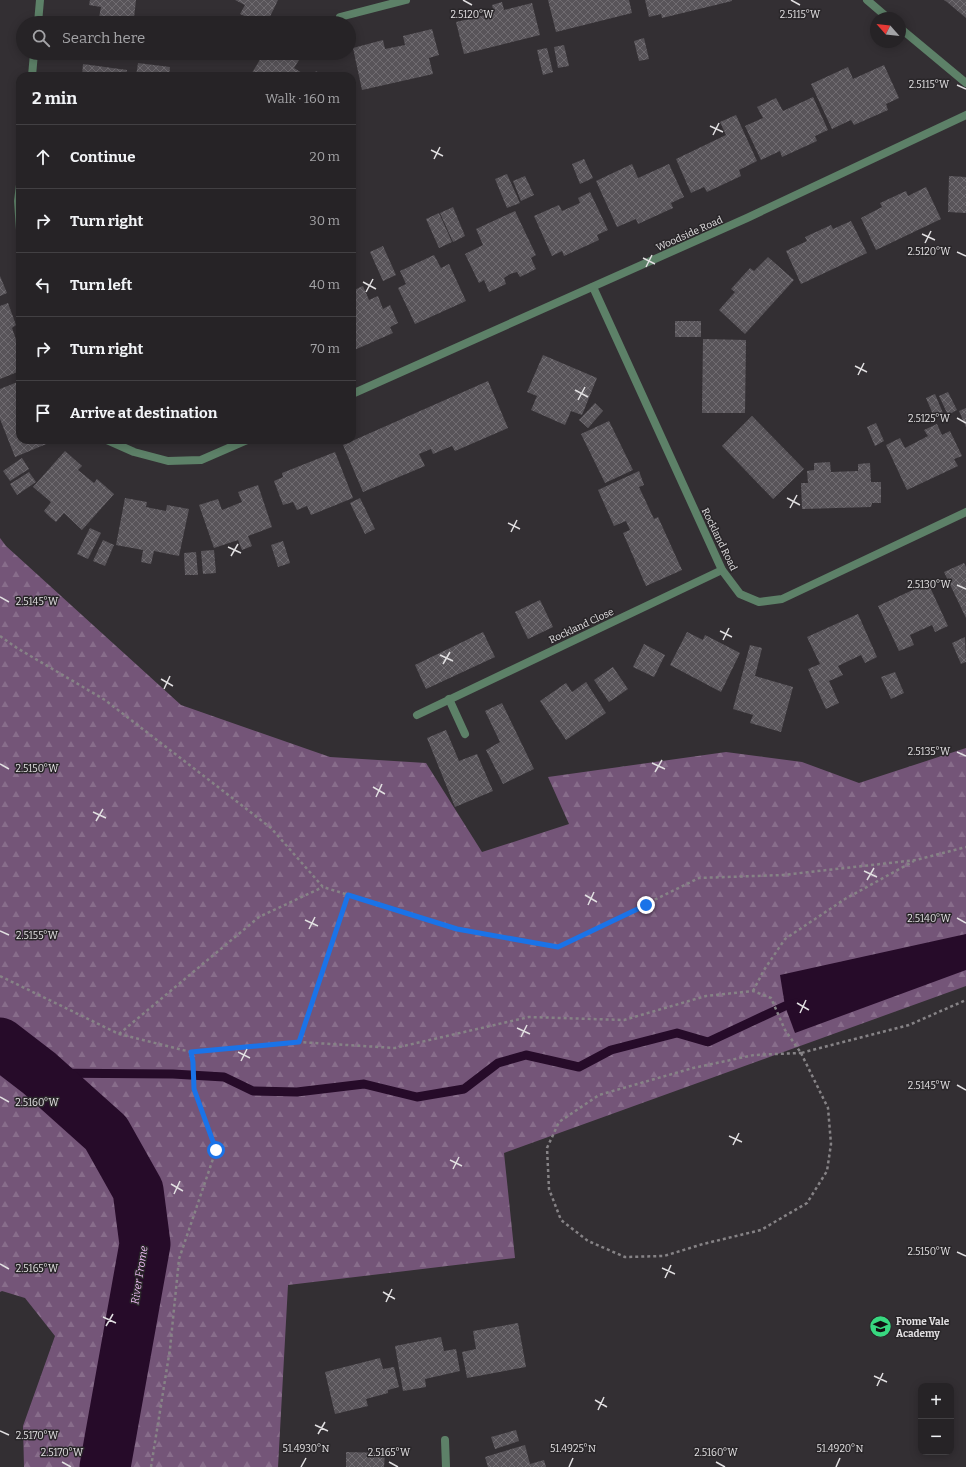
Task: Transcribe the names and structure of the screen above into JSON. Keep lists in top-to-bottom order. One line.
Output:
{"streets":{"street":["Woodside Road","Rockland Road","Rockland Close"]},"crossings":[["Woodside Road","Rockland Road"],["Rockland Road","Rockland Close"]],"water":["River Frome"],"places":{"school or university":["Frome Vale Academy"]},"north":"top left","page":{"search":"Search here","heading":["2 min","Walk · 160 m"],"list":[["Continue","20 m"],["Turn right","30 m"],["Turn left","40 m"],["Turn right","70 m"],"Arrive at destination"],"map_buttons":["+","−"]},"coordinates":["2.5120°W","2.5115°W","2.5125°W","2.5130°W","2.5145°W","2.5135°W","2.5150°W","2.5140°W","2.5155°W","2.5160°W","2.5165°W","2.5170°W","51.4930°N","51.4925°N","51.4920°N"]}
